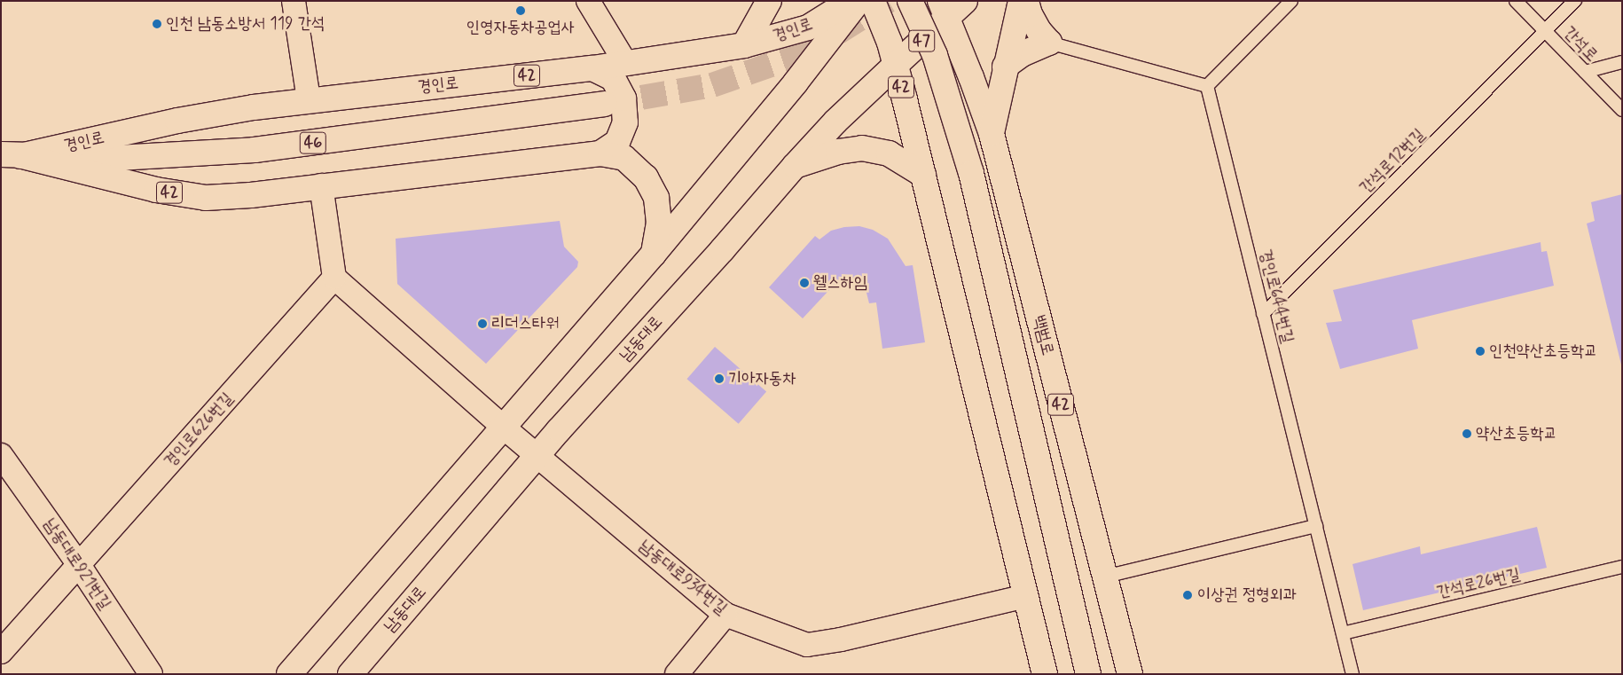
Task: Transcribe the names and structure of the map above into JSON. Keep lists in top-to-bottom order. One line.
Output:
{"streets":{"main road":["경인로","47","42","46","백범로","남동대로"],"street":["경인로626번길","남동대로921번길","남동대로934번길"],"lane":["간석로","간석로12번길","경인로644번길","간석로26번길"]},"crossings":[["간석로","간석로12번길"],["42","남동대로"],["42","남동대로934번길"],["간석로12번길","경인로644번길"],["경인로644번길","간석로26번길"],["백범로","남동대로"],["남동대로","남동대로934번길"],["경인로626번길","남동대로921번길"],["경인로626번길","남동대로934번길"]],"places":["인영자동차공업사","인천 남동소방서 119 간석","웰스하임","리더스타워","인천약산초등학교","기아자동차","약산초등학교","이상권 정형외과"]}
